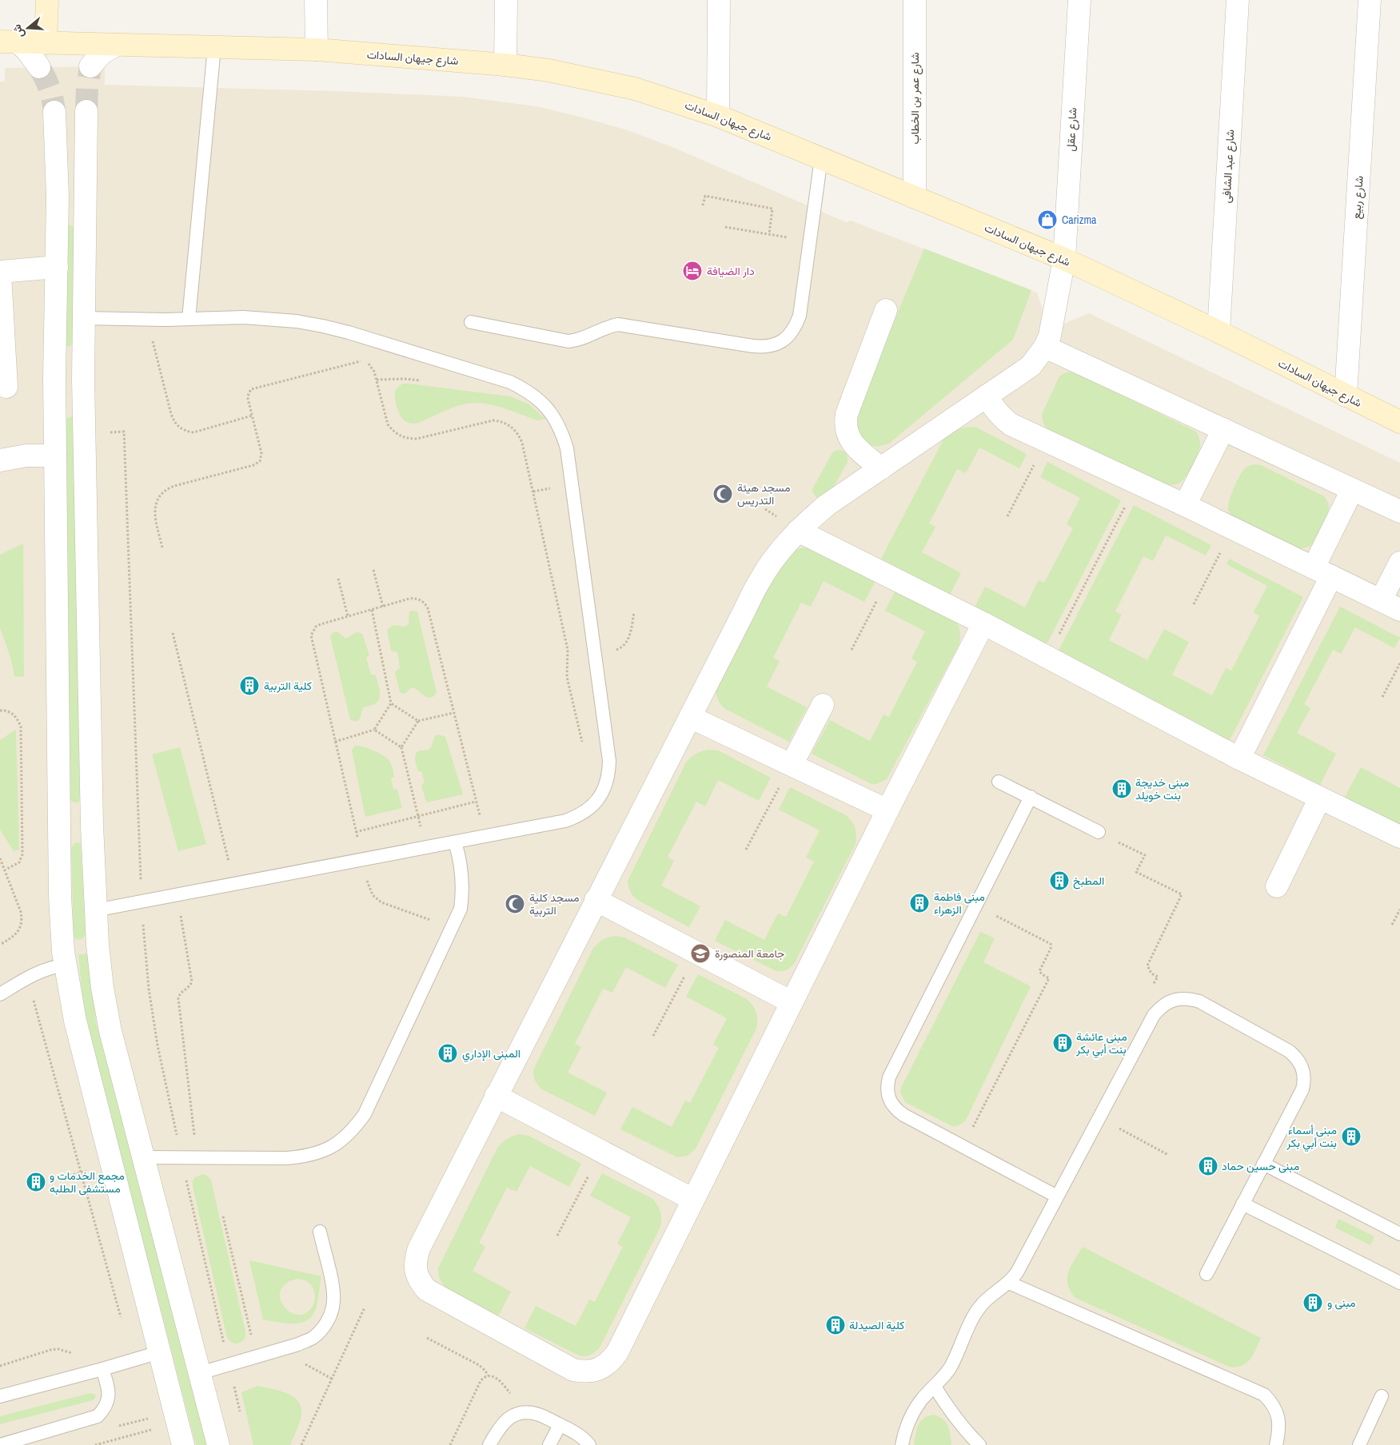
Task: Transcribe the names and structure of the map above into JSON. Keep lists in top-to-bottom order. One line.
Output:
{"streets":{"main road":["شارع جيهان السادات"],"street":["شارع عمر بن الخطاب","شارع عقل","شارع عبد الشافى","شارع ربيع"]},"crossings":[["شارع جيهان السادات","شارع عمر بن الخطاب"],["شارع جيهان السادات","شارع عقل"],["شارع جيهان السادات","شارع عبد الشافى"],["شارع جيهان السادات","شارع ربيع"]],"places":{"shop":["Carizma"],"hotel":["دار الضيافة"],"mosque":["مسجد هيئة التدريس","مسجد كلية التربية"],"building":["كلية التربية","مبنى خديجة بنت خويلد","المطبخ","مبنى فاطمة الزهراء","مبنى عائشة بنت أبي بكر","المبنى الإداري","مبنى أسماء بنت أبي بكر","مبنى حسين حماد","مجمع الخدمات و مستشفى الطلبه","مبنى و","كلية الصيدلة"],"school or university":["جامعة المنصورة"]},"north":"left"}
